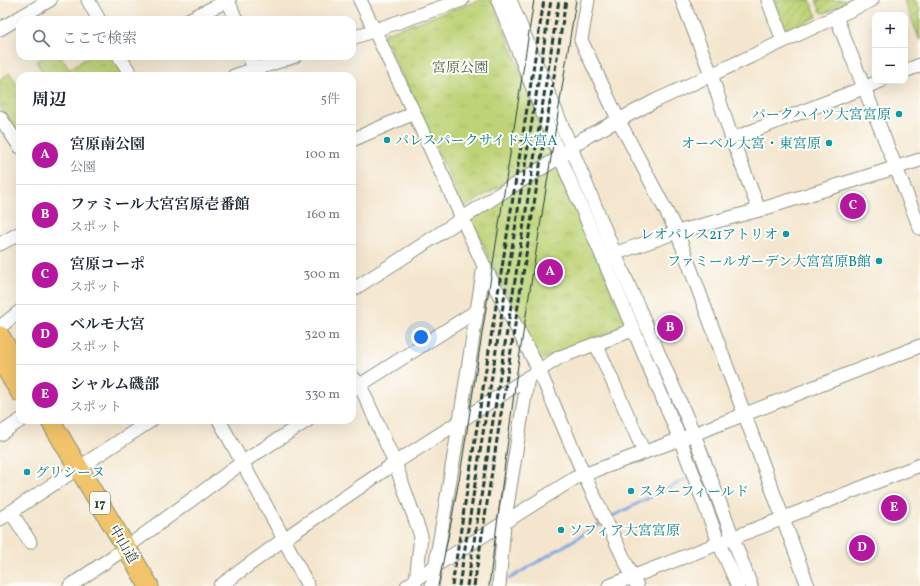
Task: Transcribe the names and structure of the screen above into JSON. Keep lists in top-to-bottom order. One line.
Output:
{"streets":{"highway":["17","中山道"]},"parks":["宮原公園"],"places":["パークハイツ大宮宮原","パレスパークサイド大宮A","オーベル大宮・東宮原","レオパレス21アトリオ","ファミールガーデン大宮宮原B館","グリシーヌ","スターフィールド","ソフィア大宮宮原"],"page":{"map_buttons":["+","−"],"search":"ここで検索","heading":["周辺","5件"],"list":[{"mark":"A","name":"宮原南公園","note":"公園","value":"100 m"},{"mark":"B","name":"ファミール大宮宮原壱番館","note":"スポット","value":"160 m"},{"mark":"C","name":"宮原コーポ","note":"スポット","value":"300 m"},{"mark":"D","name":"ベルモ大宮","note":"スポット","value":"320 m"},{"mark":"E","name":"シャルム磯部","note":"スポット","value":"330 m"}],"pins":["C","A","B","E","D"]}}
